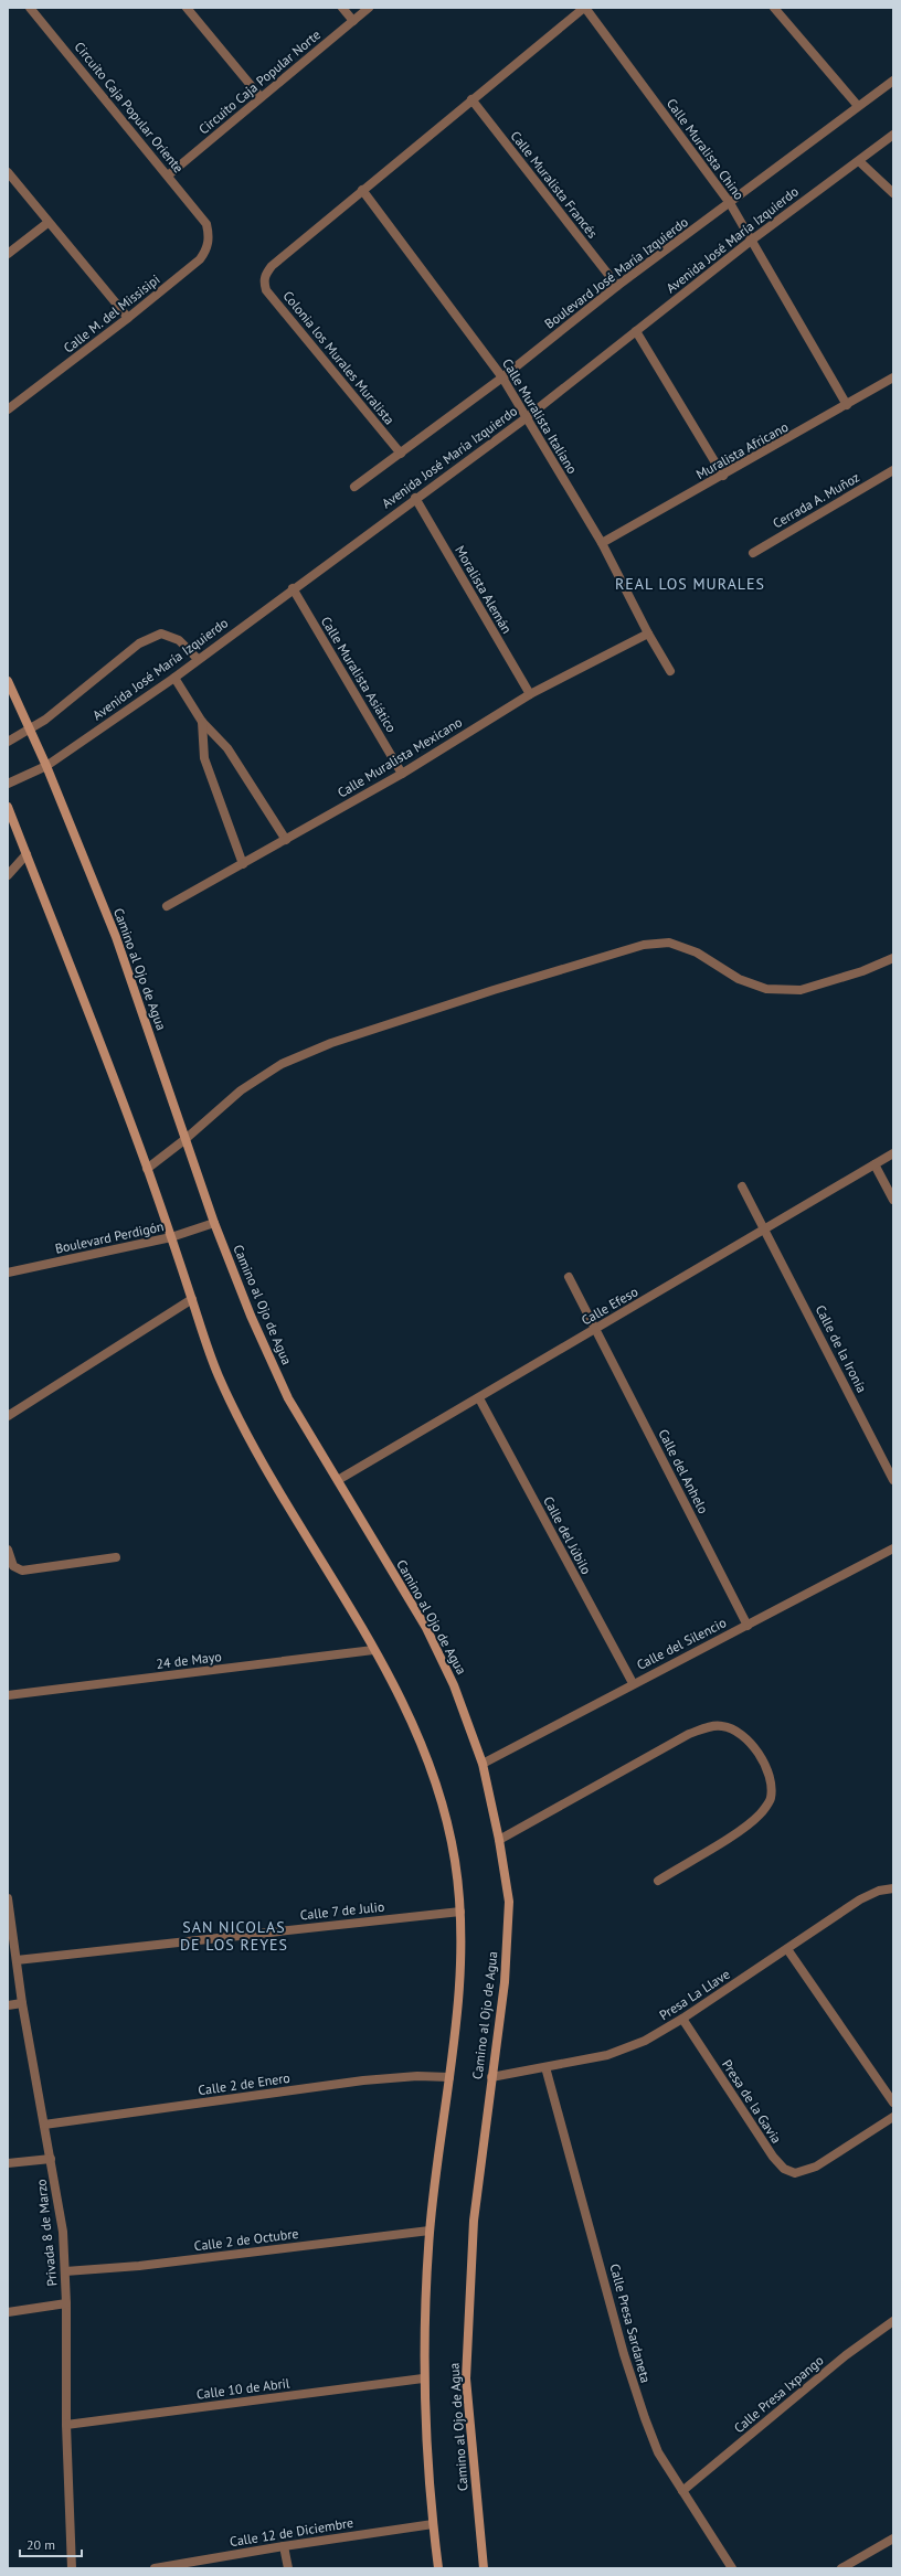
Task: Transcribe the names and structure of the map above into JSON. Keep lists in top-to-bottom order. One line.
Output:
{"streets":{"street":["Circuito Caja Popular Norte","Circuito Caja Popular Oriente","Calle Muralista Chino","Calle Muralista Francés","Avenida José María Izquierdo","Boulevard José María Izquierdo","Calle M. del Missisipi","Colonia los Murales Muralista","Calle Muralista Italiano","Muralista Africano","Cerrada A. Muñoz","Moralista Alemán","Calle Muralista Asiático","Calle Muralista Mexicano","Camino al Ojo de Agua","Boulevard Perdigón","Calle Efeso","Calle de la Ironía","Calle del Anhelo","Calle del Júbilo","Calle del Silencio","24 de Mayo","Calle 7 de Julio","Presa La Llave","Calle 2 de Enero","Presa de la Gavia","Privada 8 de Marzo","Calle 2 de Octubre","Calle Presa Sardaneta","Calle 10 de Abril","Calle Presa Ixpango","Calle 12 de Diciembre"]},"crossings":[["Circuito Caja Popular Norte","Circuito Caja Popular Oriente"],["Circuito Caja Popular Oriente","Calle M. del Missisipi"],["Calle Muralista Chino","Avenida José María Izquierdo"],["Calle Muralista Chino","Boulevard José María Izquierdo"],["Calle Muralista Chino","Muralista Africano"],["Calle Muralista Francés","Boulevard José María Izquierdo"],["Avenida José María Izquierdo","Calle Muralista Italiano"],["Avenida José María Izquierdo","Moralista Alemán"],["Avenida José María Izquierdo","Calle Muralista Asiático"],["Avenida José María Izquierdo","Camino al Ojo de Agua"],["Boulevard José María Izquierdo","Colonia los Murales Muralista"],["Boulevard José María Izquierdo","Calle Muralista Italiano"],["Colonia los Murales Muralista","Calle Muralista Italiano"],["Calle Muralista Italiano","Muralista Africano"],["Calle Muralista Italiano","Calle Muralista Mexicano"],["Moralista Alemán","Calle Muralista Mexicano"],["Calle Muralista Asiático","Calle Muralista Mexicano"],["Camino al Ojo de Agua","Boulevard Perdigón"],["Camino al Ojo de Agua","Calle Efeso"],["Camino al Ojo de Agua","Calle del Silencio"],["Camino al Ojo de Agua","24 de Mayo"],["Camino al Ojo de Agua","Calle 7 de Julio"],["Camino al Ojo de Agua","Presa La Llave"],["Camino al Ojo de Agua","Calle 2 de Enero"],["Camino al Ojo de Agua","Calle 2 de Octubre"],["Camino al Ojo de Agua","Calle 10 de Abril"],["Camino al Ojo de Agua","Calle 12 de Diciembre"],["Calle Efeso","Calle de la Ironía"],["Calle Efeso","Calle del Anhelo"],["Calle Efeso","Calle del Júbilo"],["Calle del Anhelo","Calle del Silencio"],["Calle del Júbilo","Calle del Silencio"],["Calle 7 de Julio","Privada 8 de Marzo"],["Presa La Llave","Presa de la Gavia"],["Presa La Llave","Calle Presa Sardaneta"],["Calle 2 de Enero","Privada 8 de Marzo"],["Privada 8 de Marzo","Calle 2 de Octubre"],["Privada 8 de Marzo","Calle 10 de Abril"],["Calle Presa Sardaneta","Calle Presa Ixpango"]],"districts":["REAL LOS MURALES","SAN NICOLAS DE LOS REYES"],"scale_bar":"20 m"}
